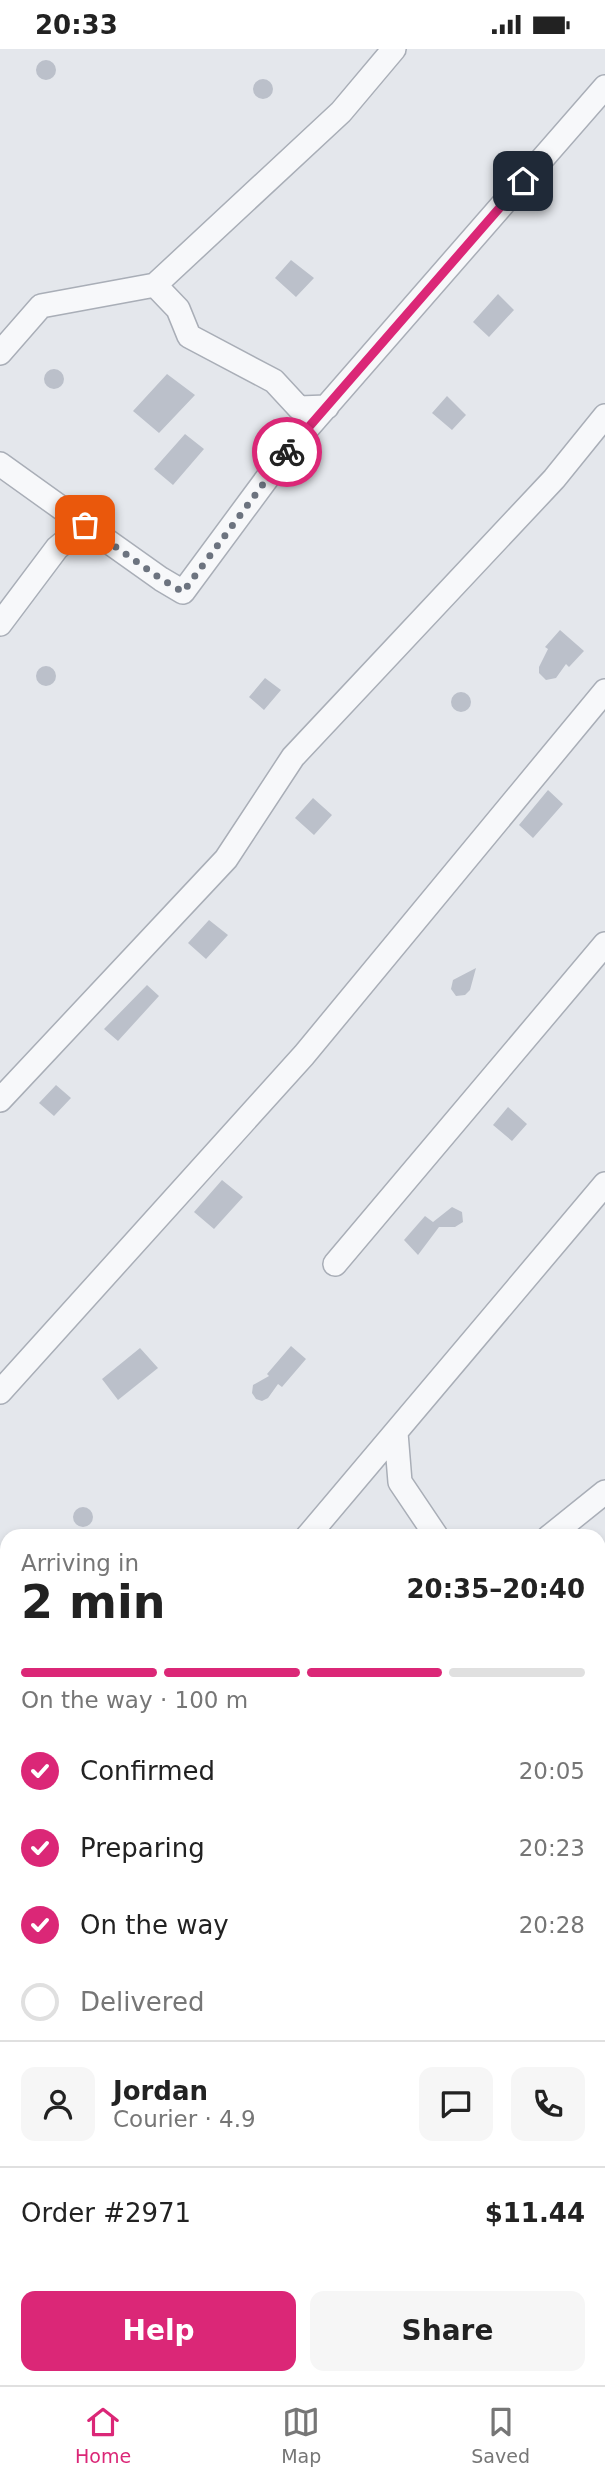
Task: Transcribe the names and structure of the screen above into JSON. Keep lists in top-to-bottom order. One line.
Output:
{"page":{"status":"20:33","heading":["2 min","Arriving in","20:35–20:40"],"panel":["Jordan","Courier · 4.9","Order #2971","$11.44"],"bar":"On the way · 100 m","list":[["Confirmed","20:05"],["Preparing","20:23"],["On the way","20:28"],"Delivered"],"buttons":["Help","Share"],"tabs":["Home","Map","Saved"]}}
